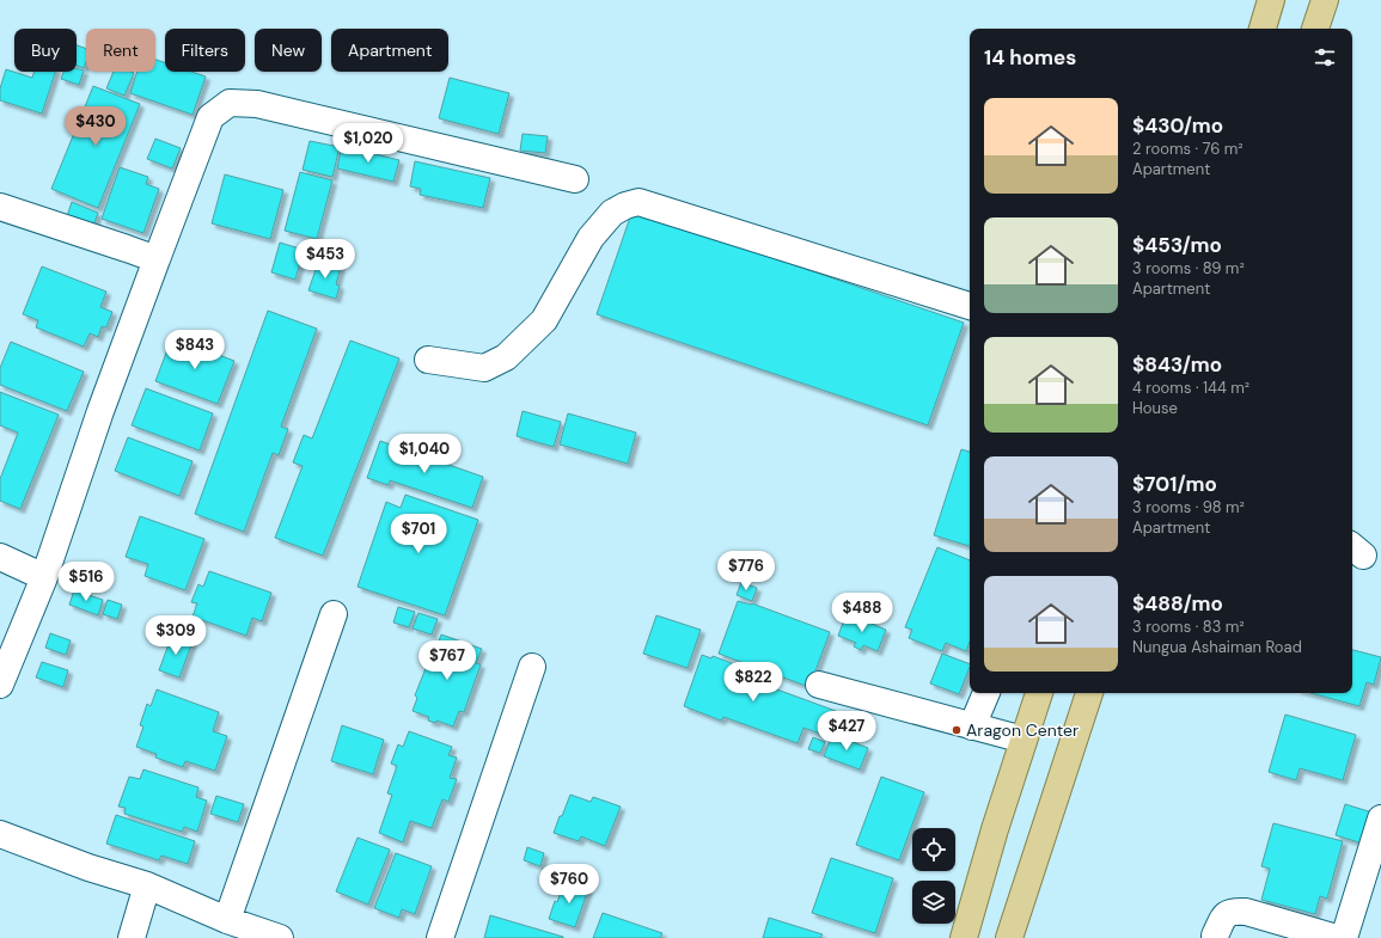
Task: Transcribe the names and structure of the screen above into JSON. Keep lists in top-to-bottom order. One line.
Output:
{"places":["Aragon Center"],"page":{"chip":["Buy","Rent","Filters","New","Apartment"],"heading":"14 homes","list":[{"name":"$430/mo","note":"2 rooms · 76 m² · Apartment"},{"name":"$453/mo","note":"3 rooms · 89 m² · Apartment"},{"name":"$843/mo","note":"4 rooms · 144 m² · House"},{"name":"$701/mo","note":"3 rooms · 98 m² · Apartment"},{"name":"$488/mo","note":"3 rooms · 83 m² · Nungua Ashaiman Road"}],"price":["$430","$1,020","$453","$843","$1,040","$701","$776","$516","$488","$309","$767","$822","$427","$760"]}}
